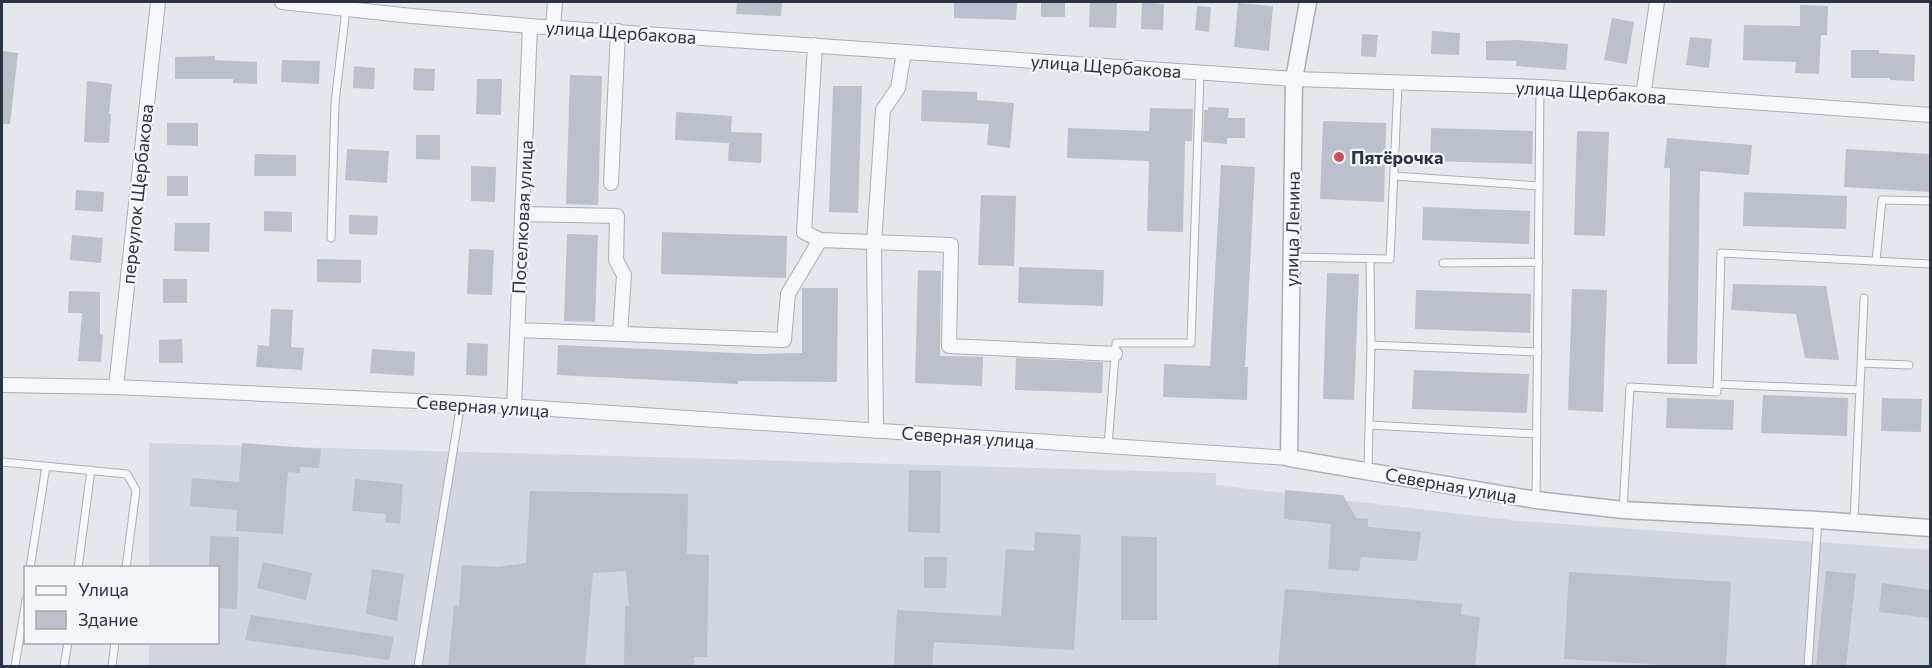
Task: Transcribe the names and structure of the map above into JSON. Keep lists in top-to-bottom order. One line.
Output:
{"streets":{"street":["улица Щербакова","переулок Щербакова","Поселковая улица","улица Ленина","Северная улица"]},"crossings":[["улица Щербакова","Поселковая улица"],["улица Щербакова","улица Ленина"],["переулок Щербакова","Северная улица"],["Поселковая улица","Северная улица"],["улица Ленина","Северная улица"]],"places":["Пятёрочка"],"legend":["Улица","Здание"]}
